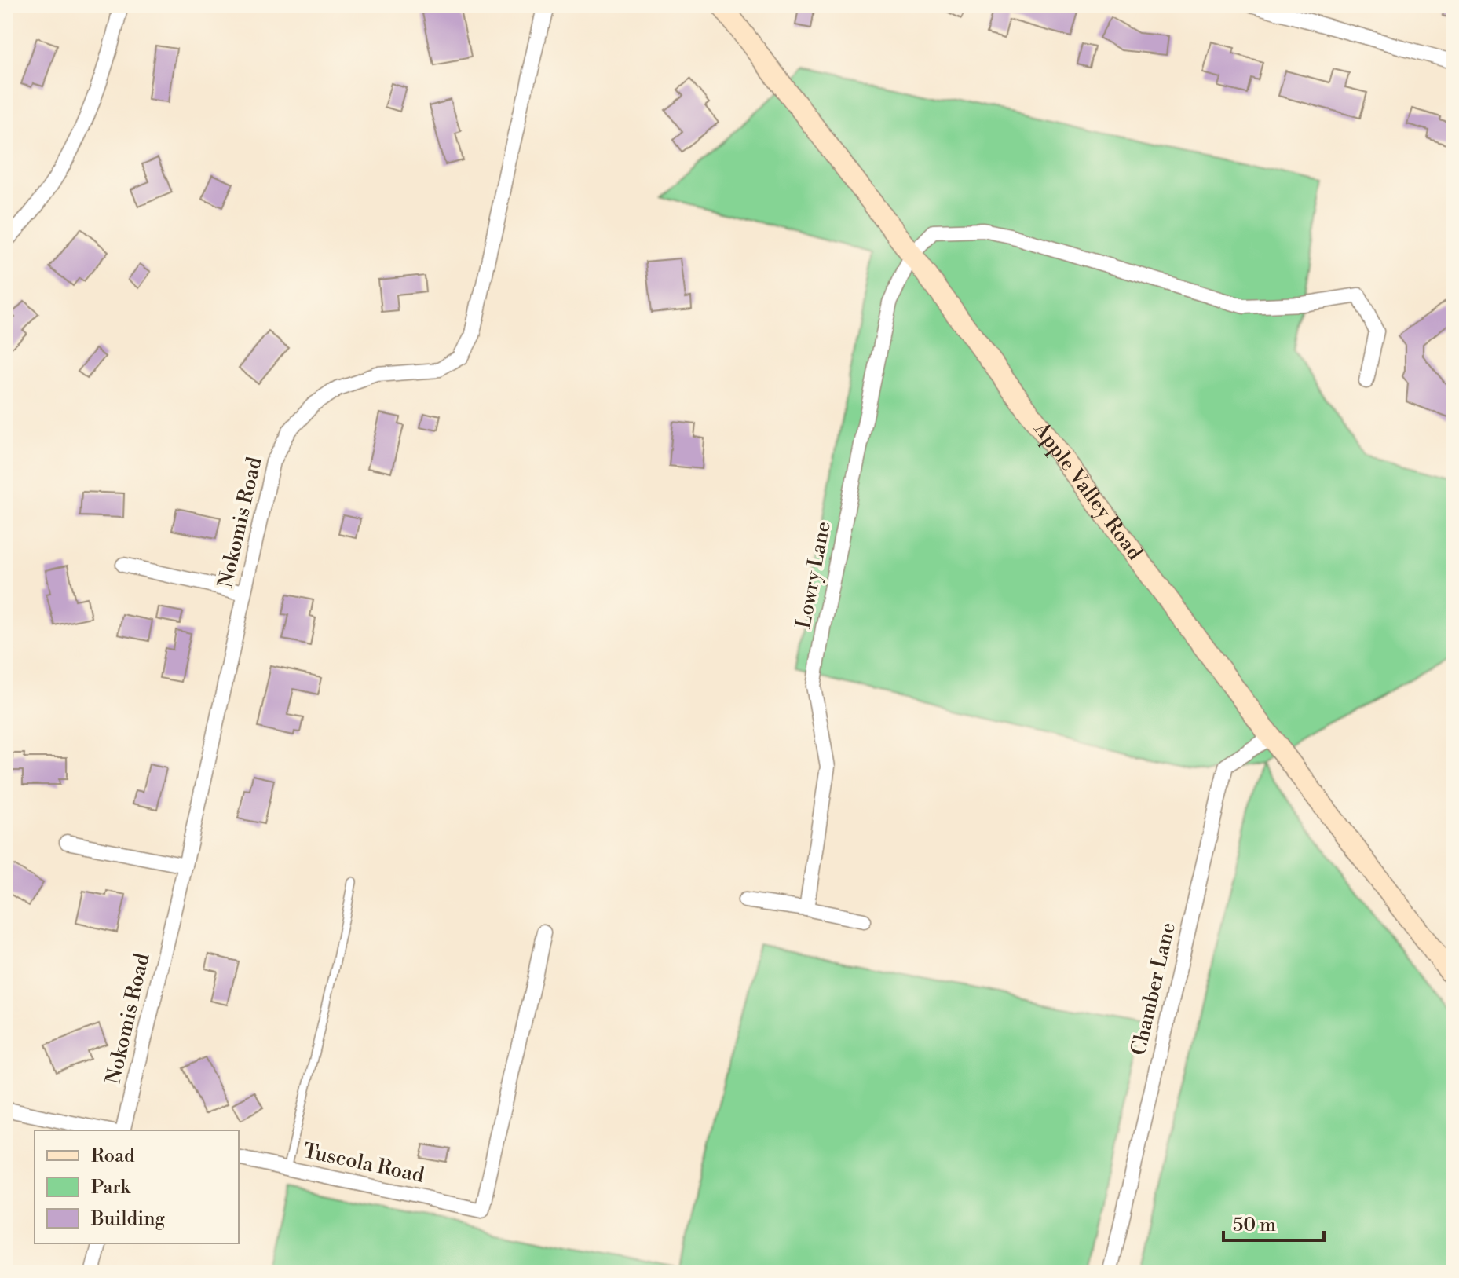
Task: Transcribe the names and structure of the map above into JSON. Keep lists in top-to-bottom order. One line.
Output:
{"streets":{"main road":["Apple Valley Road"],"street":["Nokomis Road","Lowry Lane","Chamber Lane","Tuscola Road"]},"crossings":[["Apple Valley Road","Lowry Lane"],["Apple Valley Road","Chamber Lane"]],"legend":["Road","Park","Building"],"scale_bar":"50 m"}
